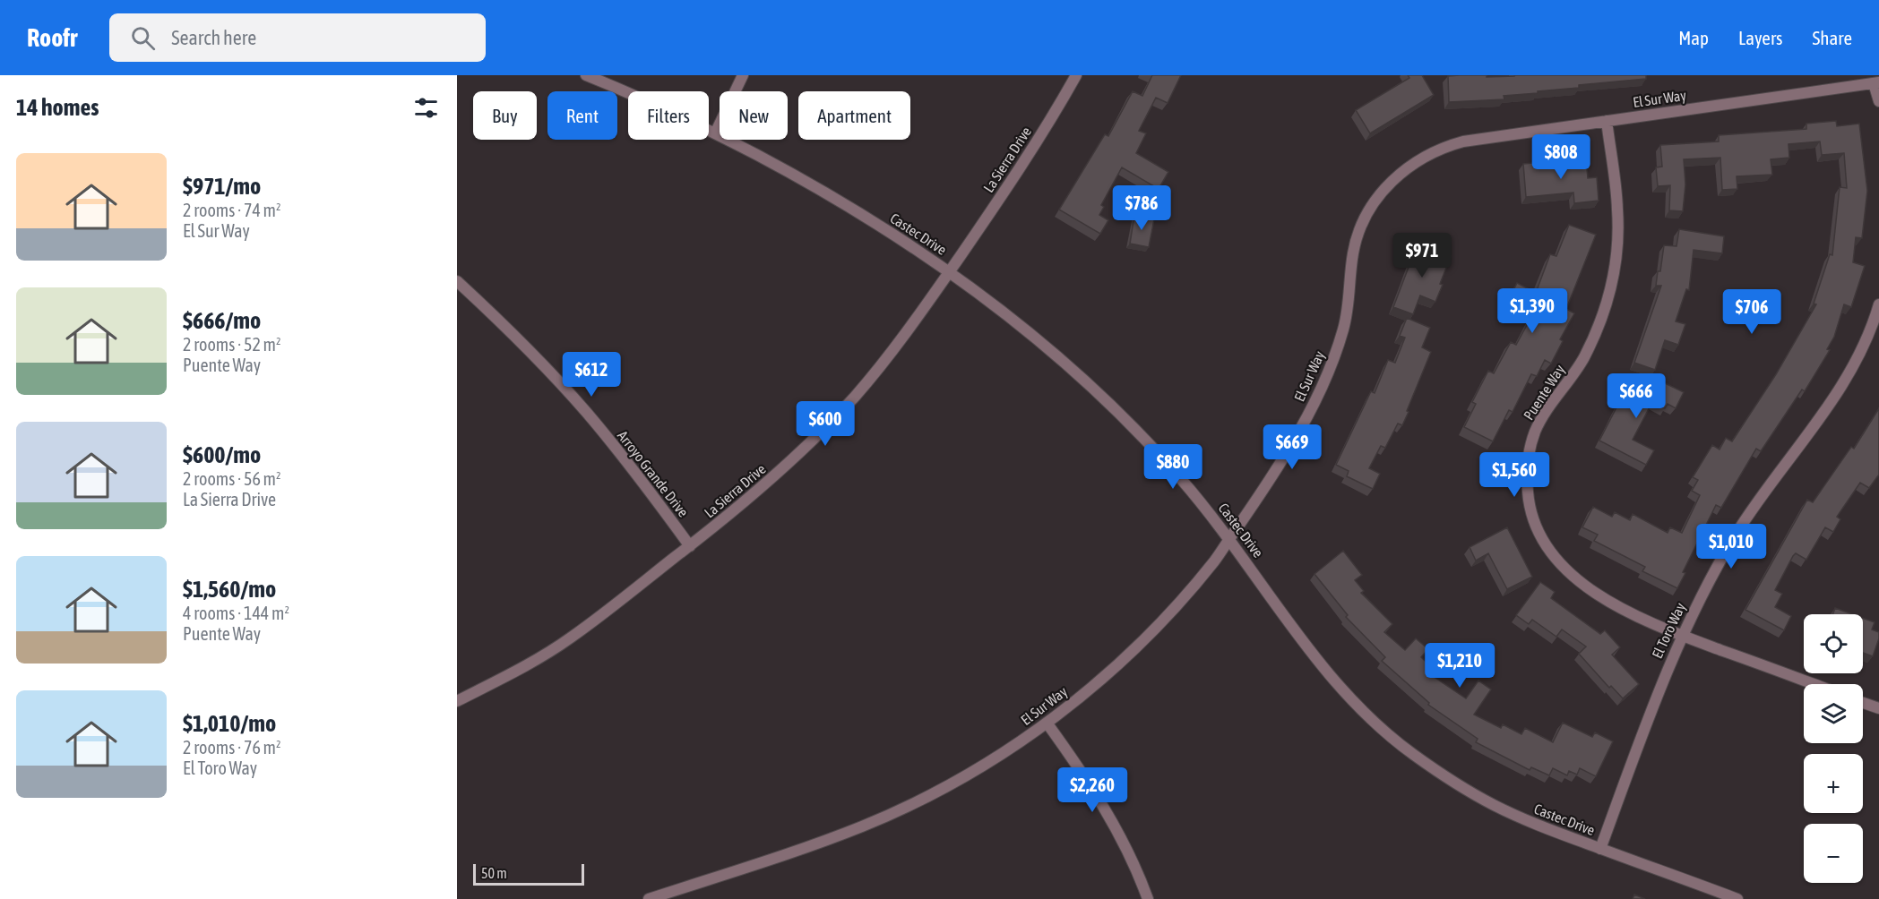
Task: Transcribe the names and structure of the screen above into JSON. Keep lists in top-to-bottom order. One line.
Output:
{"streets":{"street":["El Sur Way","La Sierra Drive","Castec Drive","Puente Way","Arroyo Grande Drive","El Toro Way"]},"crossings":[["El Sur Way","Castec Drive"],["El Sur Way","Puente Way"],["La Sierra Drive","Castec Drive"],["La Sierra Drive","Arroyo Grande Drive"],["Castec Drive","El Toro Way"],["Puente Way","El Toro Way"]],"scale_bar":"50 m","page":{"header":"Roofr","search":"Search here","nav":["Map","Layers","Share"],"heading":"14 homes","chip":["Buy","Rent","Filters","New","Apartment"],"price":["$808","$786","$971","$1,390","$706","$612","$666","$600","$669","$880","$1,560","$1,010","$1,210","$2,260"],"list":[{"name":"$971/mo","note":"2 rooms · 74 m² · El Sur Way"},{"name":"$666/mo","note":"2 rooms · 52 m² · Puente Way"},{"name":"$600/mo","note":"2 rooms · 56 m² · La Sierra Drive"},{"name":"$1,560/mo","note":"4 rooms · 144 m² · Puente Way"},{"name":"$1,010/mo","note":"2 rooms · 76 m² · El Toro Way"}],"map_buttons":["+","−"],"scale":"50 m"}}
